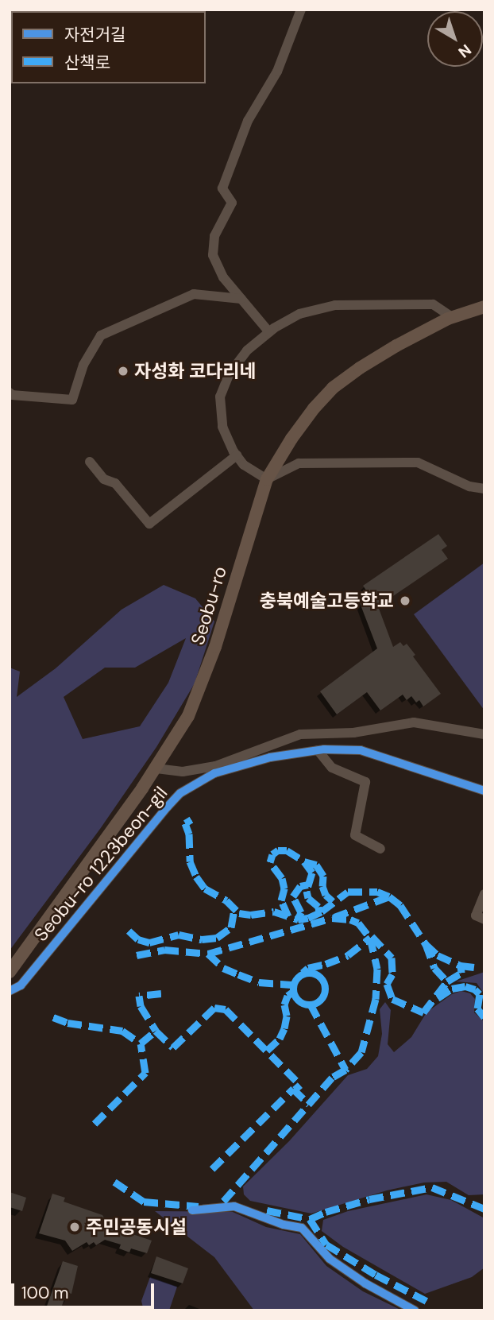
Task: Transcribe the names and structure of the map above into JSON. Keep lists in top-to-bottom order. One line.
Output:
{"streets":{"main road":["Seobu-ro"],"street":["Seobu-ro 1223beon-gil"]},"places":["자성화 코다리네","충북예술고등학교","주민공동시설"],"legend":["자전거길","산책로"],"scale_bar":"100 m","north":"bottom right"}
